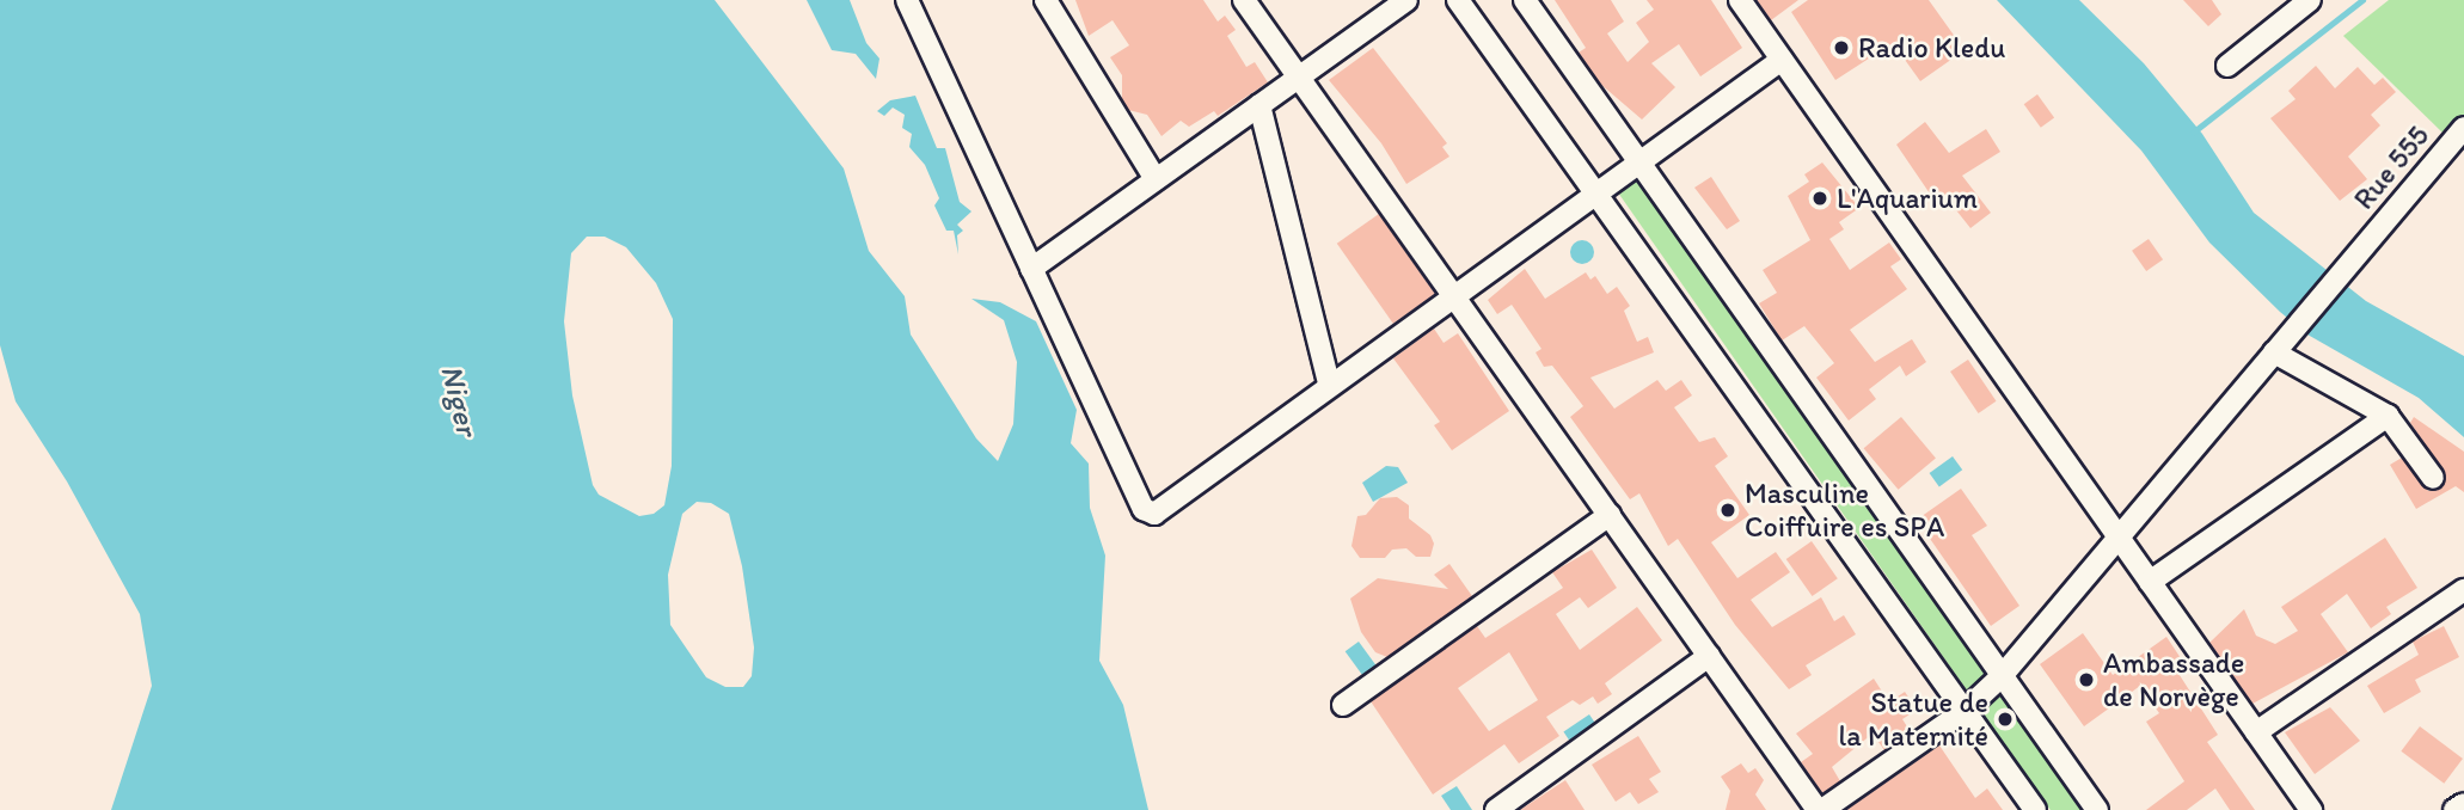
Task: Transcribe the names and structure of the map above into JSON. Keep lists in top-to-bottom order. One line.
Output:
{"streets":{"street":["Rue 555"]},"water":["Niger"],"places":["Radio Kledu","L'Aquarium","Masculine Coiffuire es SPA","Ambassade de Norvège","Statue de la Maternité"]}
